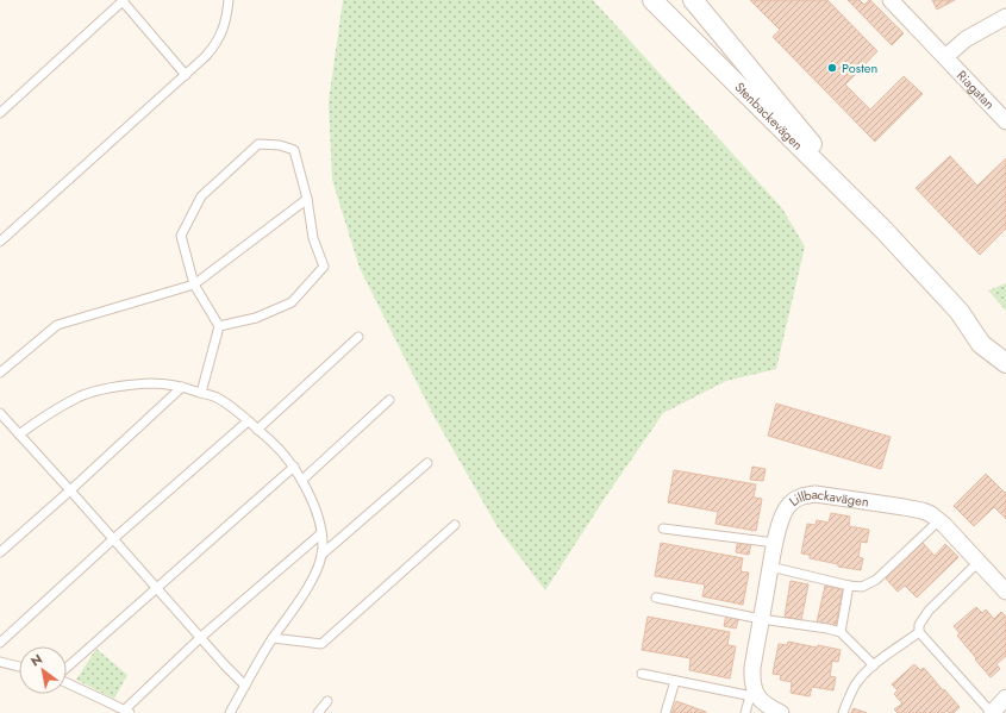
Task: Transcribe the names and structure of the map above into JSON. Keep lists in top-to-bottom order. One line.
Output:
{"streets":{"street":["Riagatan","Stenbackevägen","Lillbackavägen"]},"places":["Posten"],"north":"top left"}
